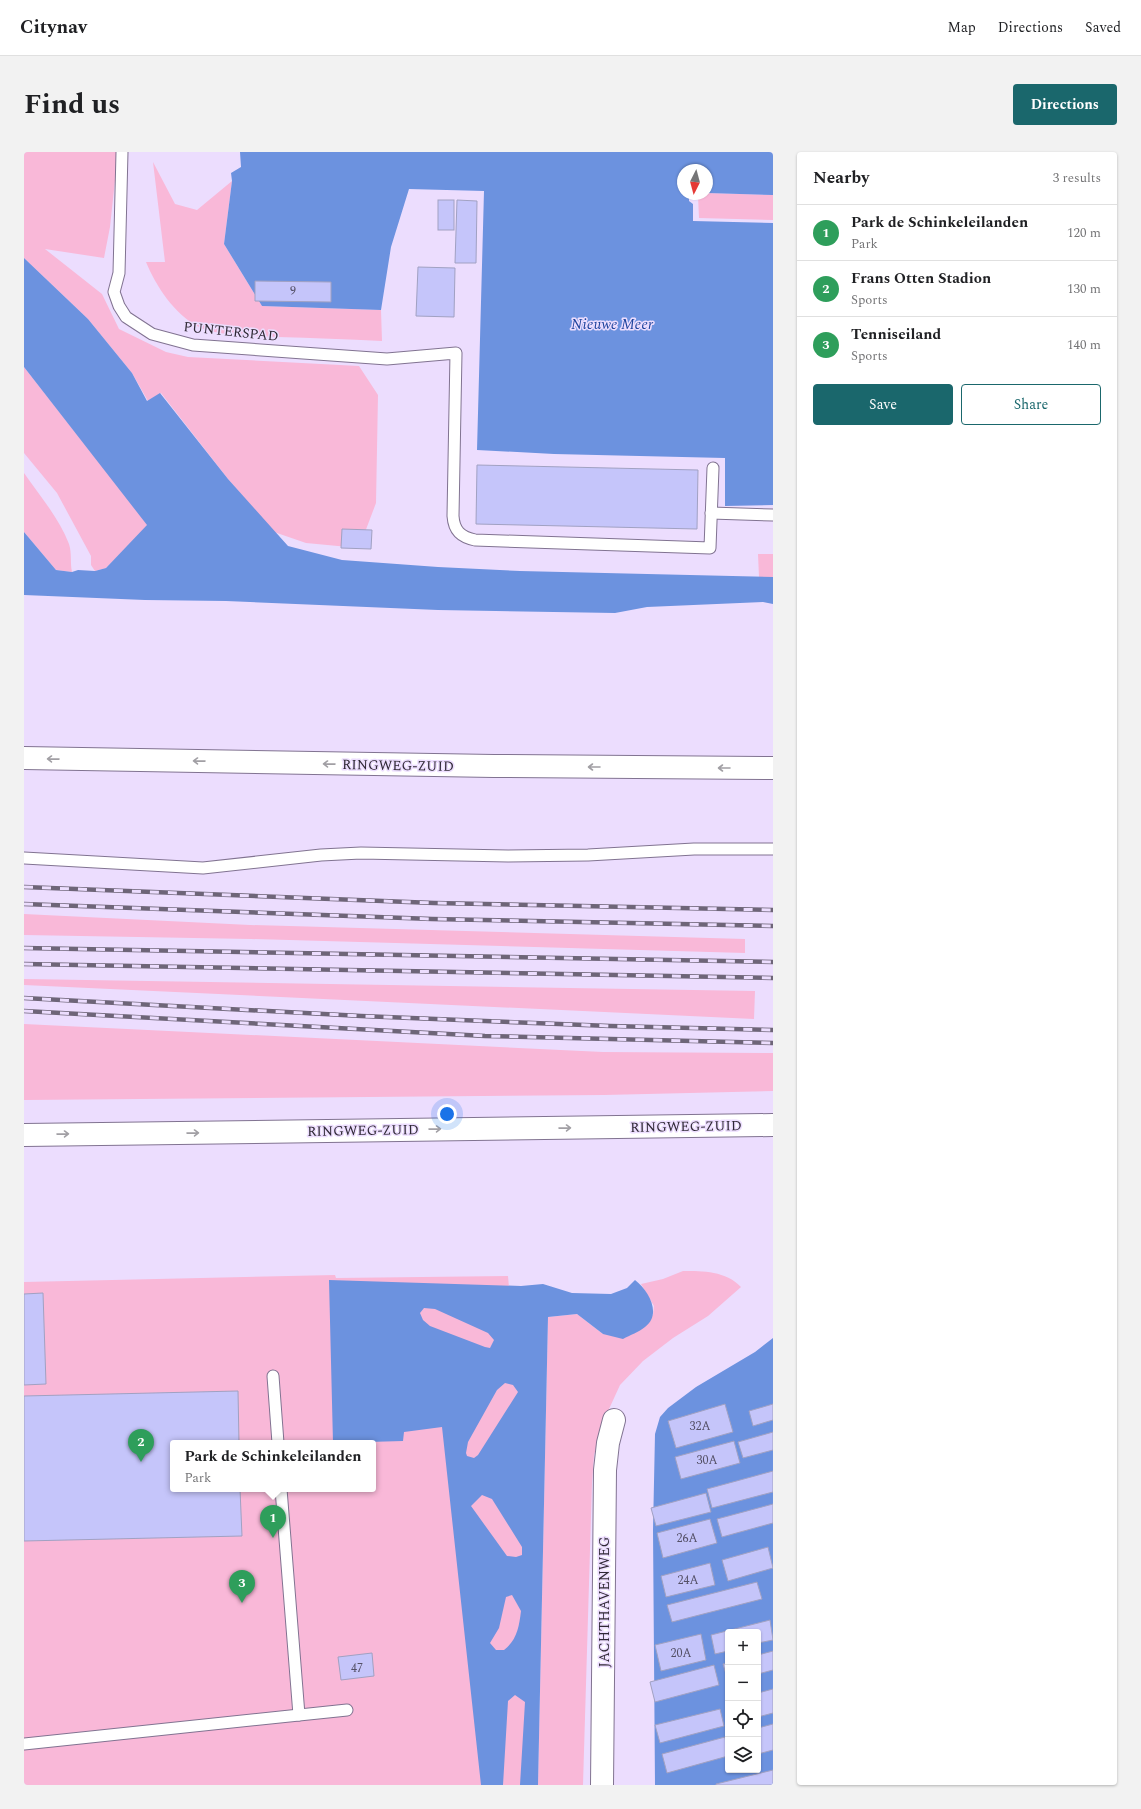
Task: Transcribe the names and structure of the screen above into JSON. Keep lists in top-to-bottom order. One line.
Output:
{"streets":{"main road":["RINGWEG-ZUID","JACHTHAVENWEG"],"lane":["PUNTERSPAD"]},"water":["Nieuwe Meer"],"house_numbers":["9","32A","30A","26A","24A","20A","47"],"north":"bottom","page":{"header":"Citynav","nav":["Map","Directions","Saved"],"title":"Find us","buttons":["Directions",["Save","Share"]],"heading":["Nearby","3 results"],"list":[{"mark":"1","name":"Park de Schinkeleilanden","note":"Park","value":"120 m"},{"mark":"2","name":"Frans Otten Stadion","note":"Sports","value":"130 m"},{"mark":"3","name":"Tenniseiland","note":"Sports","value":"140 m"}],"pins":["2","1","3"],"popup":["Park de Schinkeleilanden","Park"],"map_buttons":["+","−"]}}
